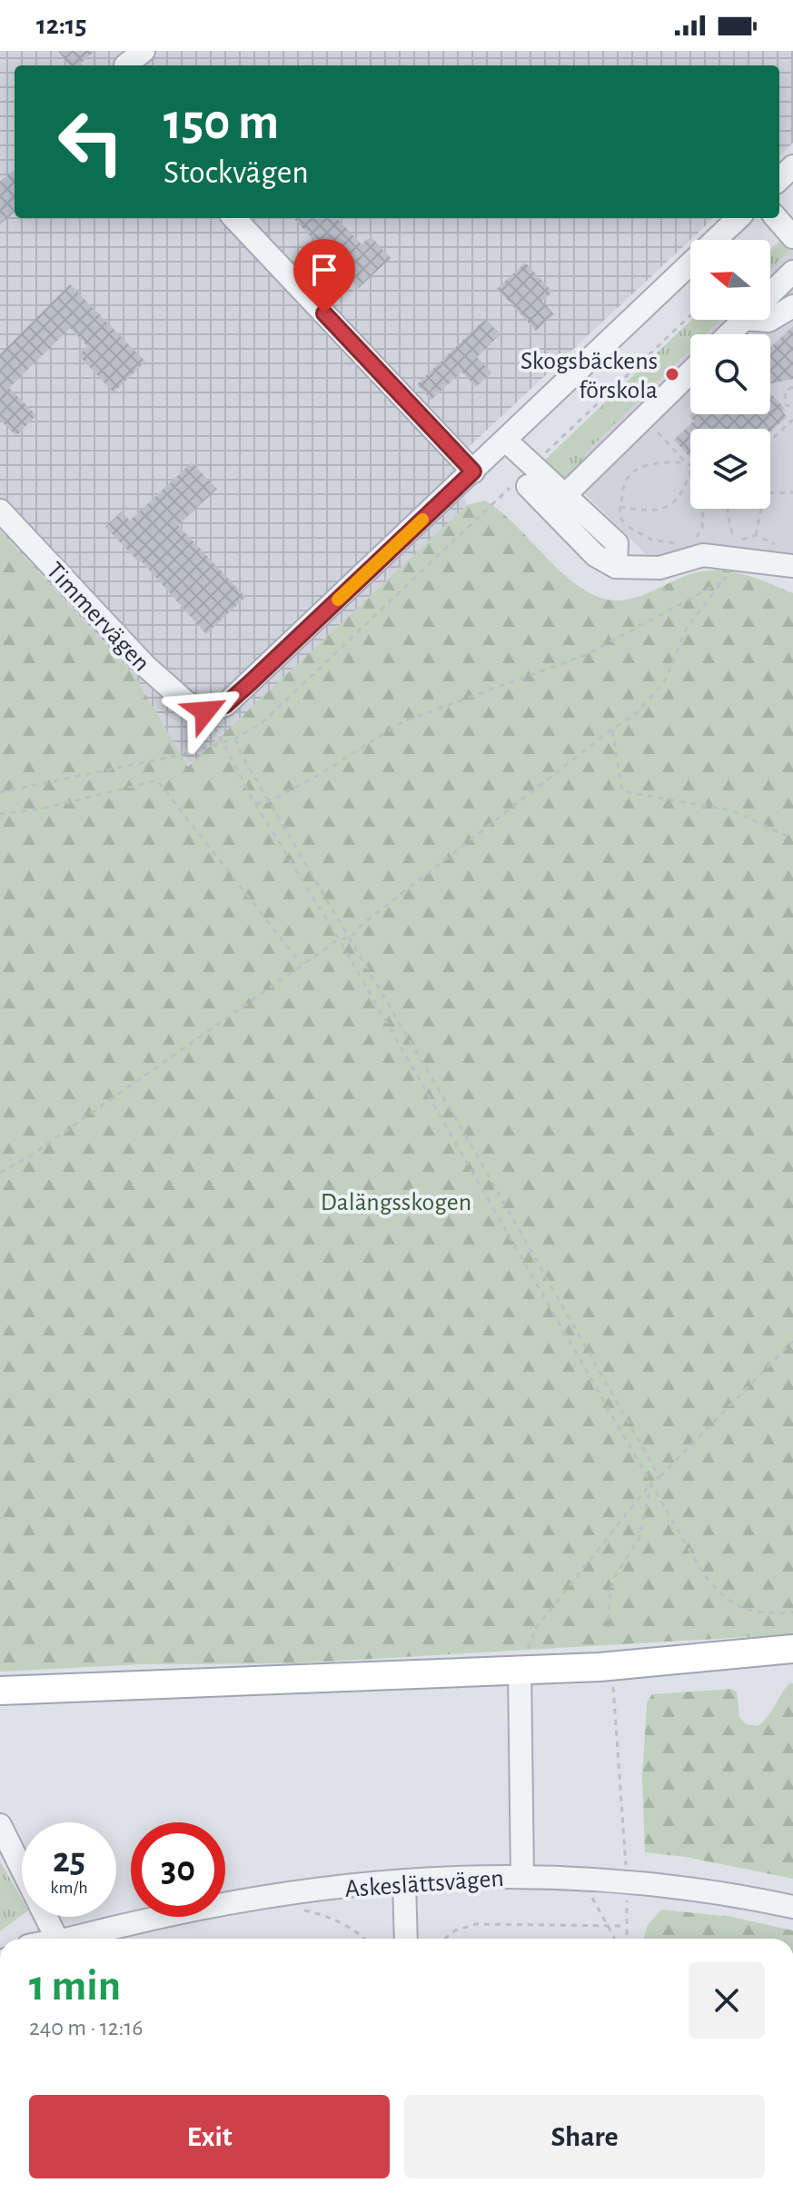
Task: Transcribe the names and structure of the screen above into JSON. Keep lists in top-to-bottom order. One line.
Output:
{"streets":{"street":["Timmervägen","Askeslättsvägen"]},"parks":["Dalängsskogen"],"places":["Skogsbäckens förskola"],"north":"left","page":{"status":"12:15","turn":["150 m","Stockvägen"],"speed":"25 km/h","limit":"30","heading":["1 min","240 m · 12:16"],"buttons":["Exit","Share"]}}
